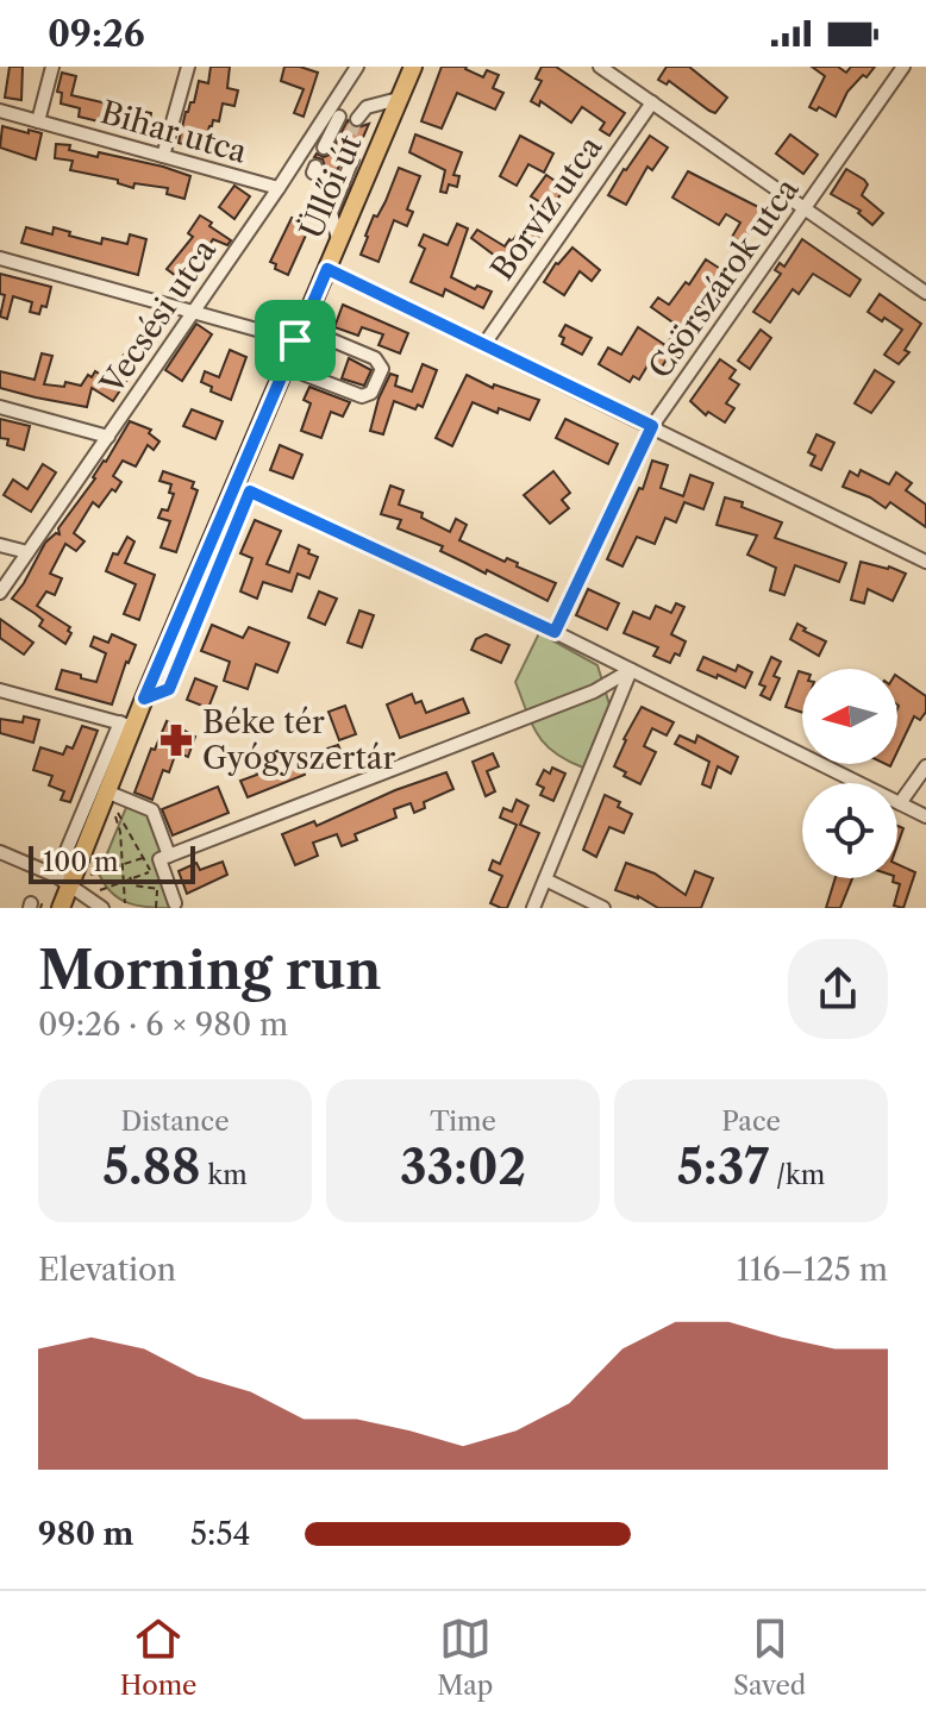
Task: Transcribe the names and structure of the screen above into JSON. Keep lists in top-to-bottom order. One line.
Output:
{"streets":{"main road":["Üllői út"],"street":["Bihar utca","Borvíz utca","Csörszárok utca","Vecsési utca"]},"crossings":[["Bihar utca","Vecsési utca"]],"places":{"pharmacy":["Béke tér Gyógyszertár"]},"scale_bar":"100 m","north":"left","page":{"status":"09:26","scale":"100 m","heading":["Morning run","09:26 · 6 × 980 m"],"stats":[["Distance","5.88 km"],["Time","33:02"],["Pace","5:37 /km"]],"chart":["Elevation","116–125 m"],"list":[{"name":"980 m","note":"5:54"}],"tabs":["Home","Map","Saved"]}}
